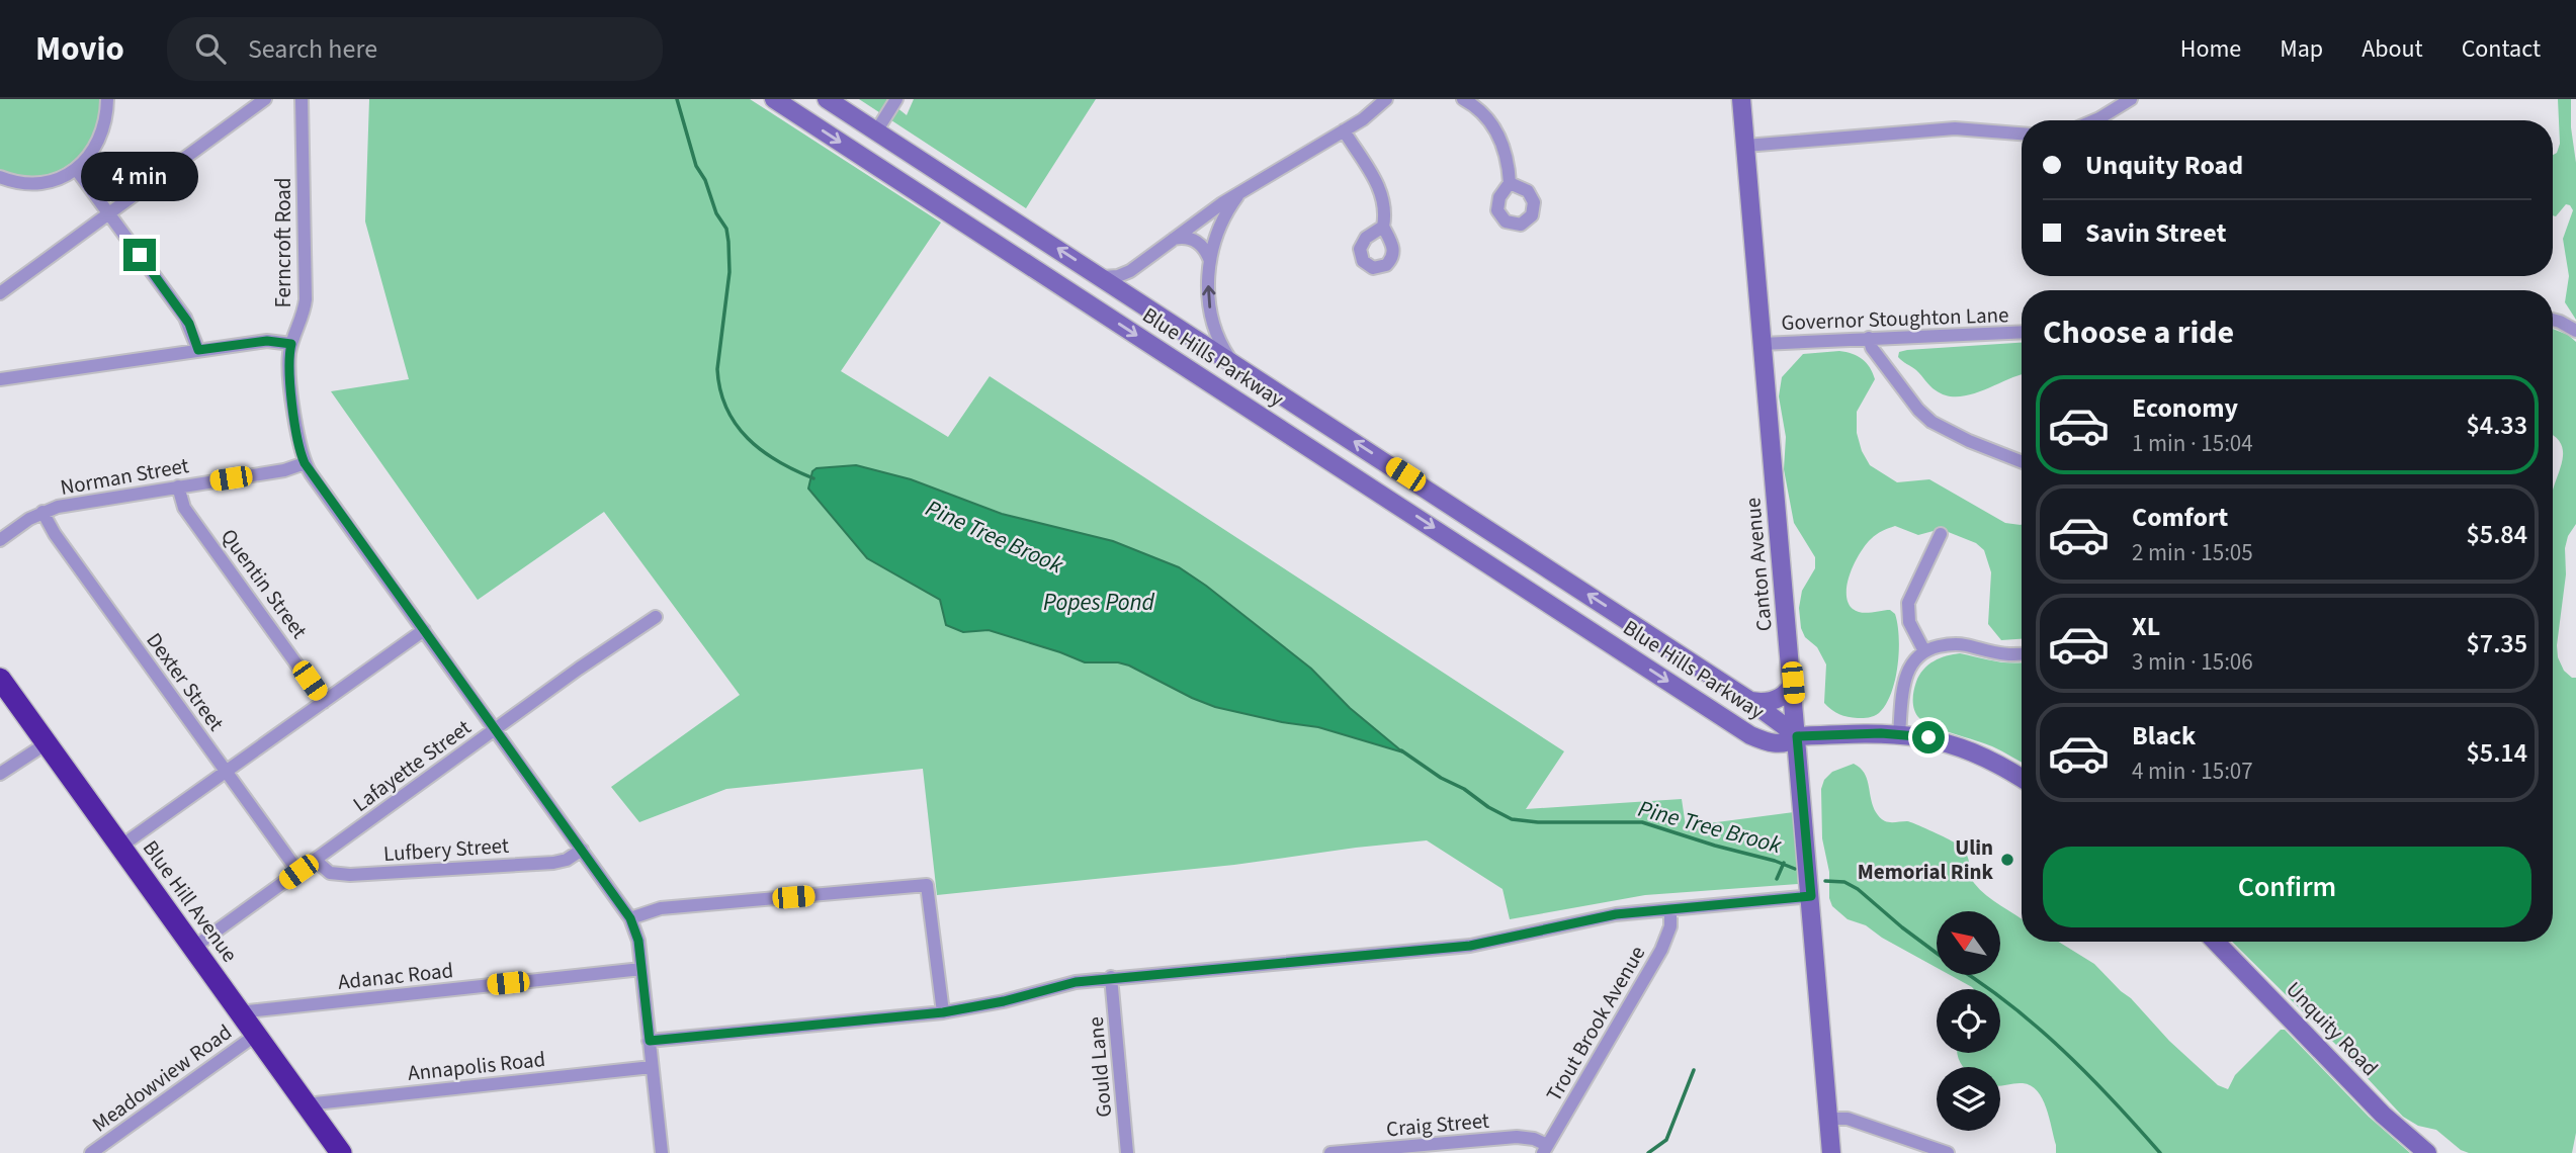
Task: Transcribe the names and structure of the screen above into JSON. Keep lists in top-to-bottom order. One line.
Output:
{"streets":{"highway":["Blue Hill Avenue"],"main road":["Blue Hills Parkway","Canton Avenue","Unquity Road"],"street":["Ferncroft Road","Governor Stoughton Lane","Norman Street","Quentin Street","Dexter Street","Lafayette Street","Lufbery Street","Adanac Road","Trout Brook Avenue","Annapolis Road","Gould Lane","Meadowview Road","Craig Street"]},"crossings":[["Ferncroft Road","Norman Street"],["Governor Stoughton Lane","Canton Avenue"],["Blue Hills Parkway","Canton Avenue"],["Norman Street","Quentin Street"],["Norman Street","Dexter Street"],["Dexter Street","Lafayette Street"],["Lafayette Street","Lufbery Street"],["Lafayette Street","Blue Hill Avenue"],["Blue Hill Avenue","Adanac Road"],["Blue Hill Avenue","Annapolis Road"],["Blue Hill Avenue","Meadowview Road"],["Trout Brook Avenue","Craig Street"]],"water":["Pine Tree Brook","Popes Pond"],"places":["Ulin Memorial Rink"],"north":"top left","page":{"header":"Movio","search":"Search here","nav":["Home","Map","About","Contact"],"banner":["Unquity Road","Savin Street"],"bubble":"4 min","heading":"Choose a ride","list":[{"name":"Economy","note":"1 min · 15:04","value":"$4.33"},{"name":"Comfort","note":"2 min · 15:05","value":"$5.84"},{"name":"XL","note":"3 min · 15:06","value":"$7.35"},{"name":"Black","note":"4 min · 15:07","value":"$5.14"}],"buttons":"Confirm"}}
